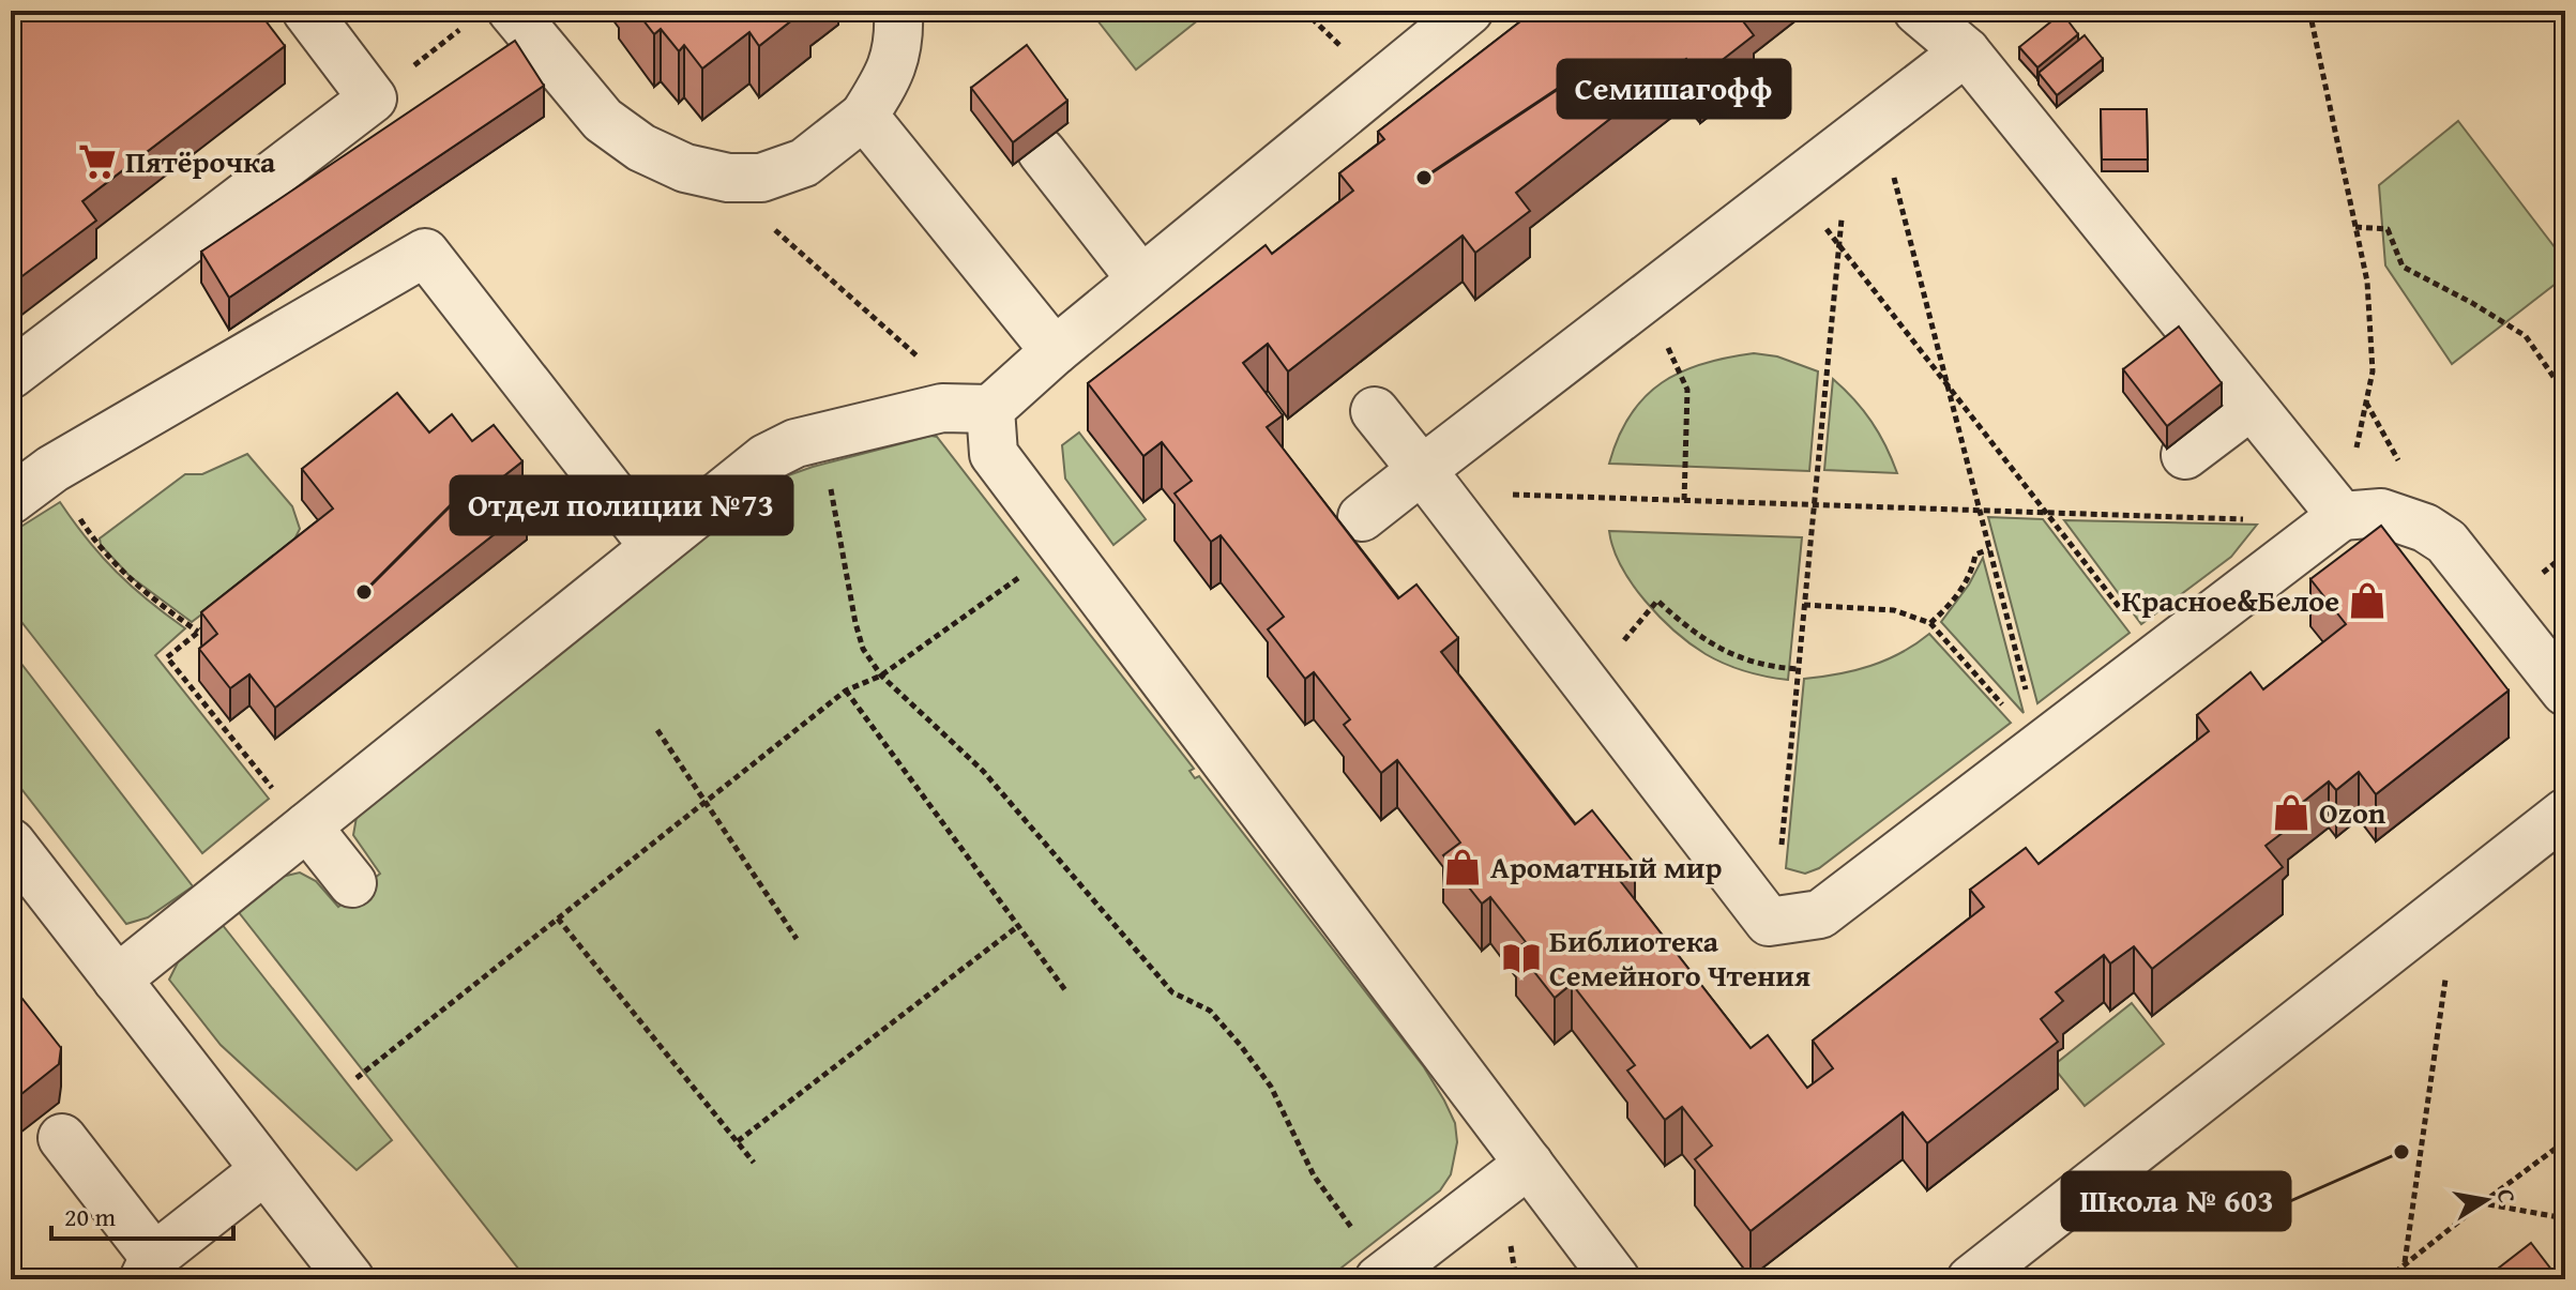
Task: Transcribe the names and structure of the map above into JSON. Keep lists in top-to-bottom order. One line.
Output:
{"places":{"supermarket":["Пятёрочка"],"other":["Семишагофф","Отдел полиции №73","Школа № 603"],"shop":["Красное&Белое","Ozon","Ароматный мир"],"library":["Библиотека Семейного Чтения"]},"scale_bar":"20 m","north":"right"}
